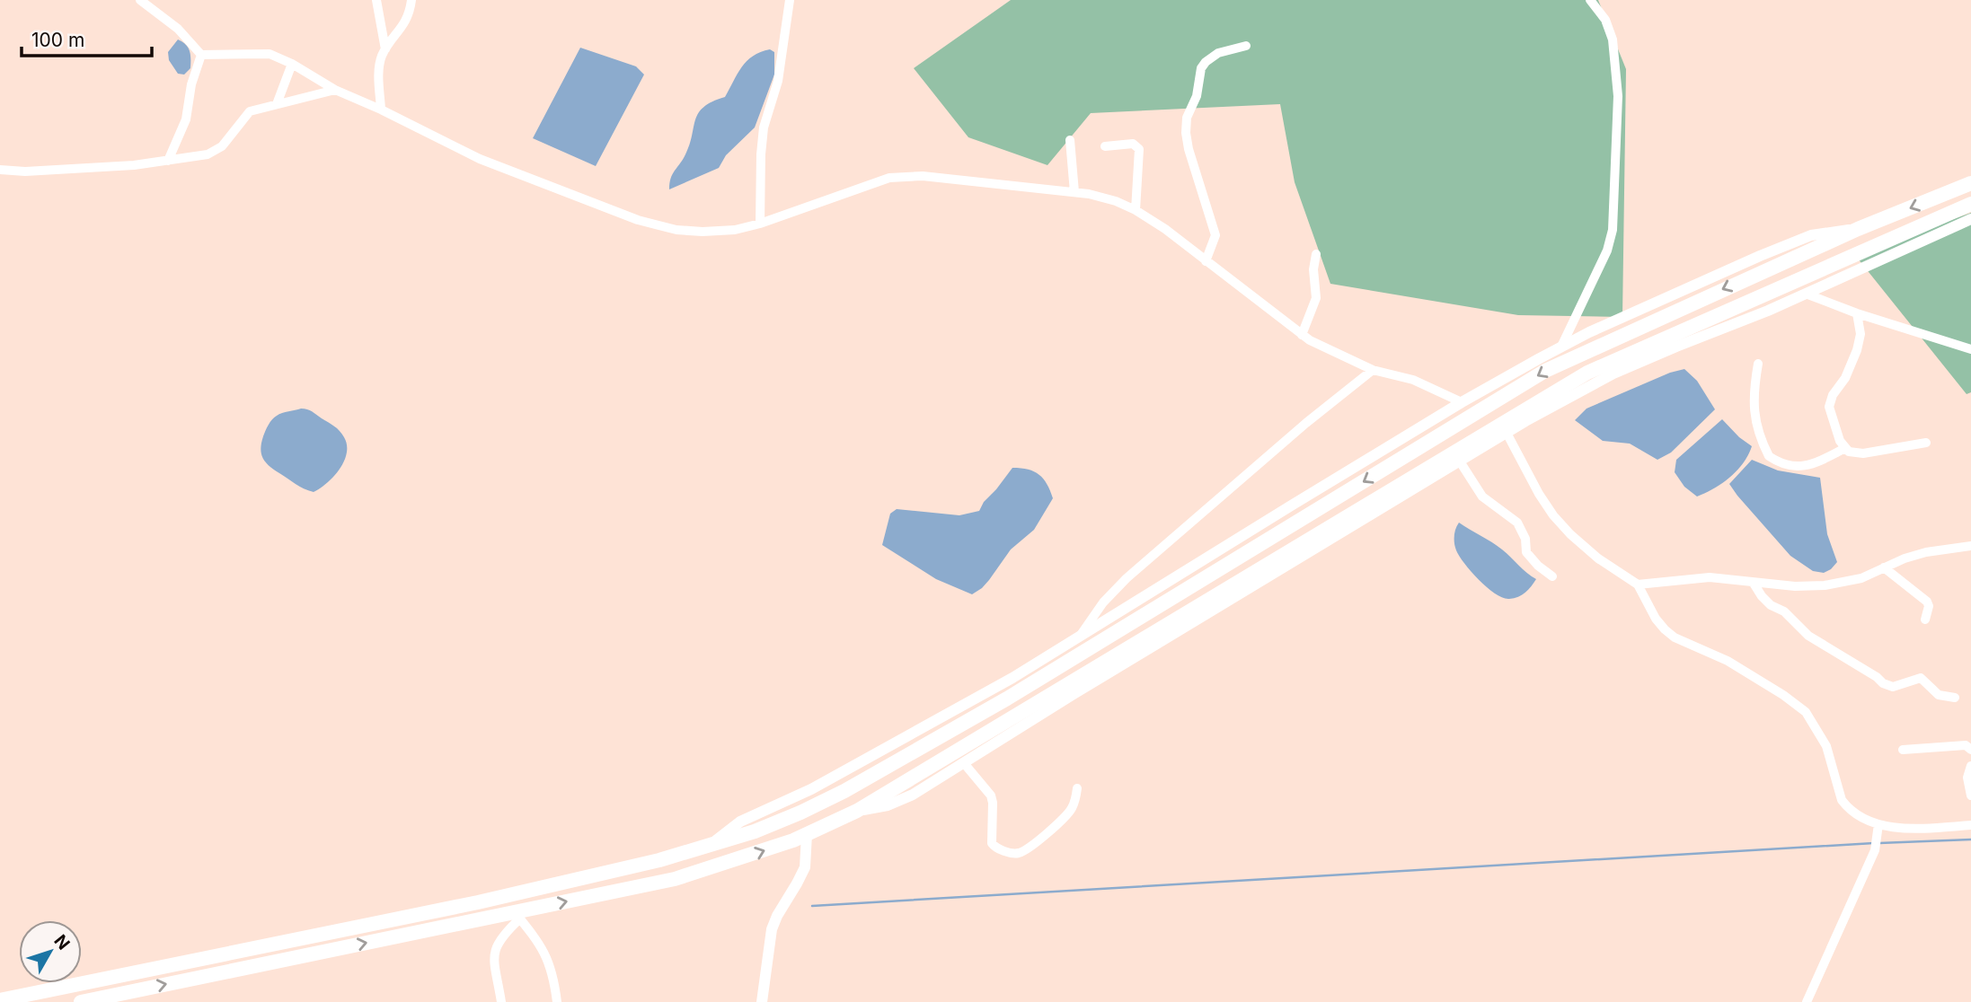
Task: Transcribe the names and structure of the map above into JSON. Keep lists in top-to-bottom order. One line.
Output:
{"scale_bar":"100 m","north":"top right"}
